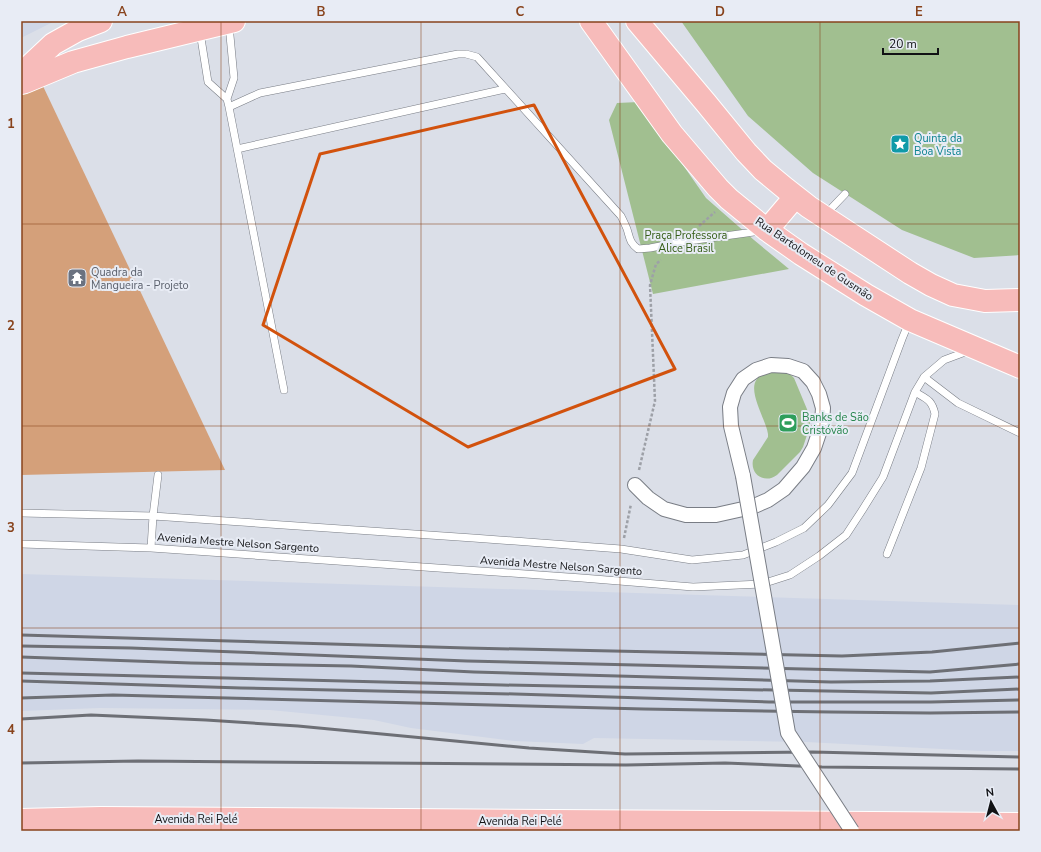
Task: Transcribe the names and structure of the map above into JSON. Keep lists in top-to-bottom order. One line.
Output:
{"streets":{"main road":["Rua Bartolomeu de Gusmão","Avenida Rei Pelé"],"lane":["Avenida Mestre Nelson Sargento"]},"crossings":[["Rua Bartolomeu de Gusmão","Avenida Mestre Nelson Sargento"]],"parks":["Praça Professora Alice Brasil"],"places":{"place":["Quinta da Boa Vista"],"temple":["Quadra da Mangueira - Projeto"],"sports":["Banks de São Cristóvão"]},"scale_bar":"20 m","north":"top","grid":{"columns":["A","B","C","D","E"],"rows":["1","2","3","4"]}}
